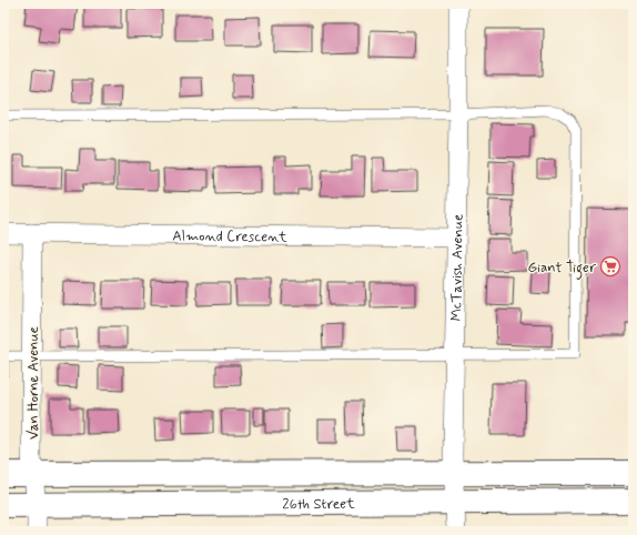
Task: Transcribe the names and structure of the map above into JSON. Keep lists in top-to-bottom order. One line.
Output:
{"streets":{"street":["Almond Crescent","McTavish Avenue","Van Horne Avenue","26th Street"]},"crossings":[["Almond Crescent","McTavish Avenue"],["Almond Crescent","Van Horne Avenue"],["McTavish Avenue","26th Street"],["Van Horne Avenue","26th Street"]],"places":{"supermarket":["Giant Tiger"]}}
